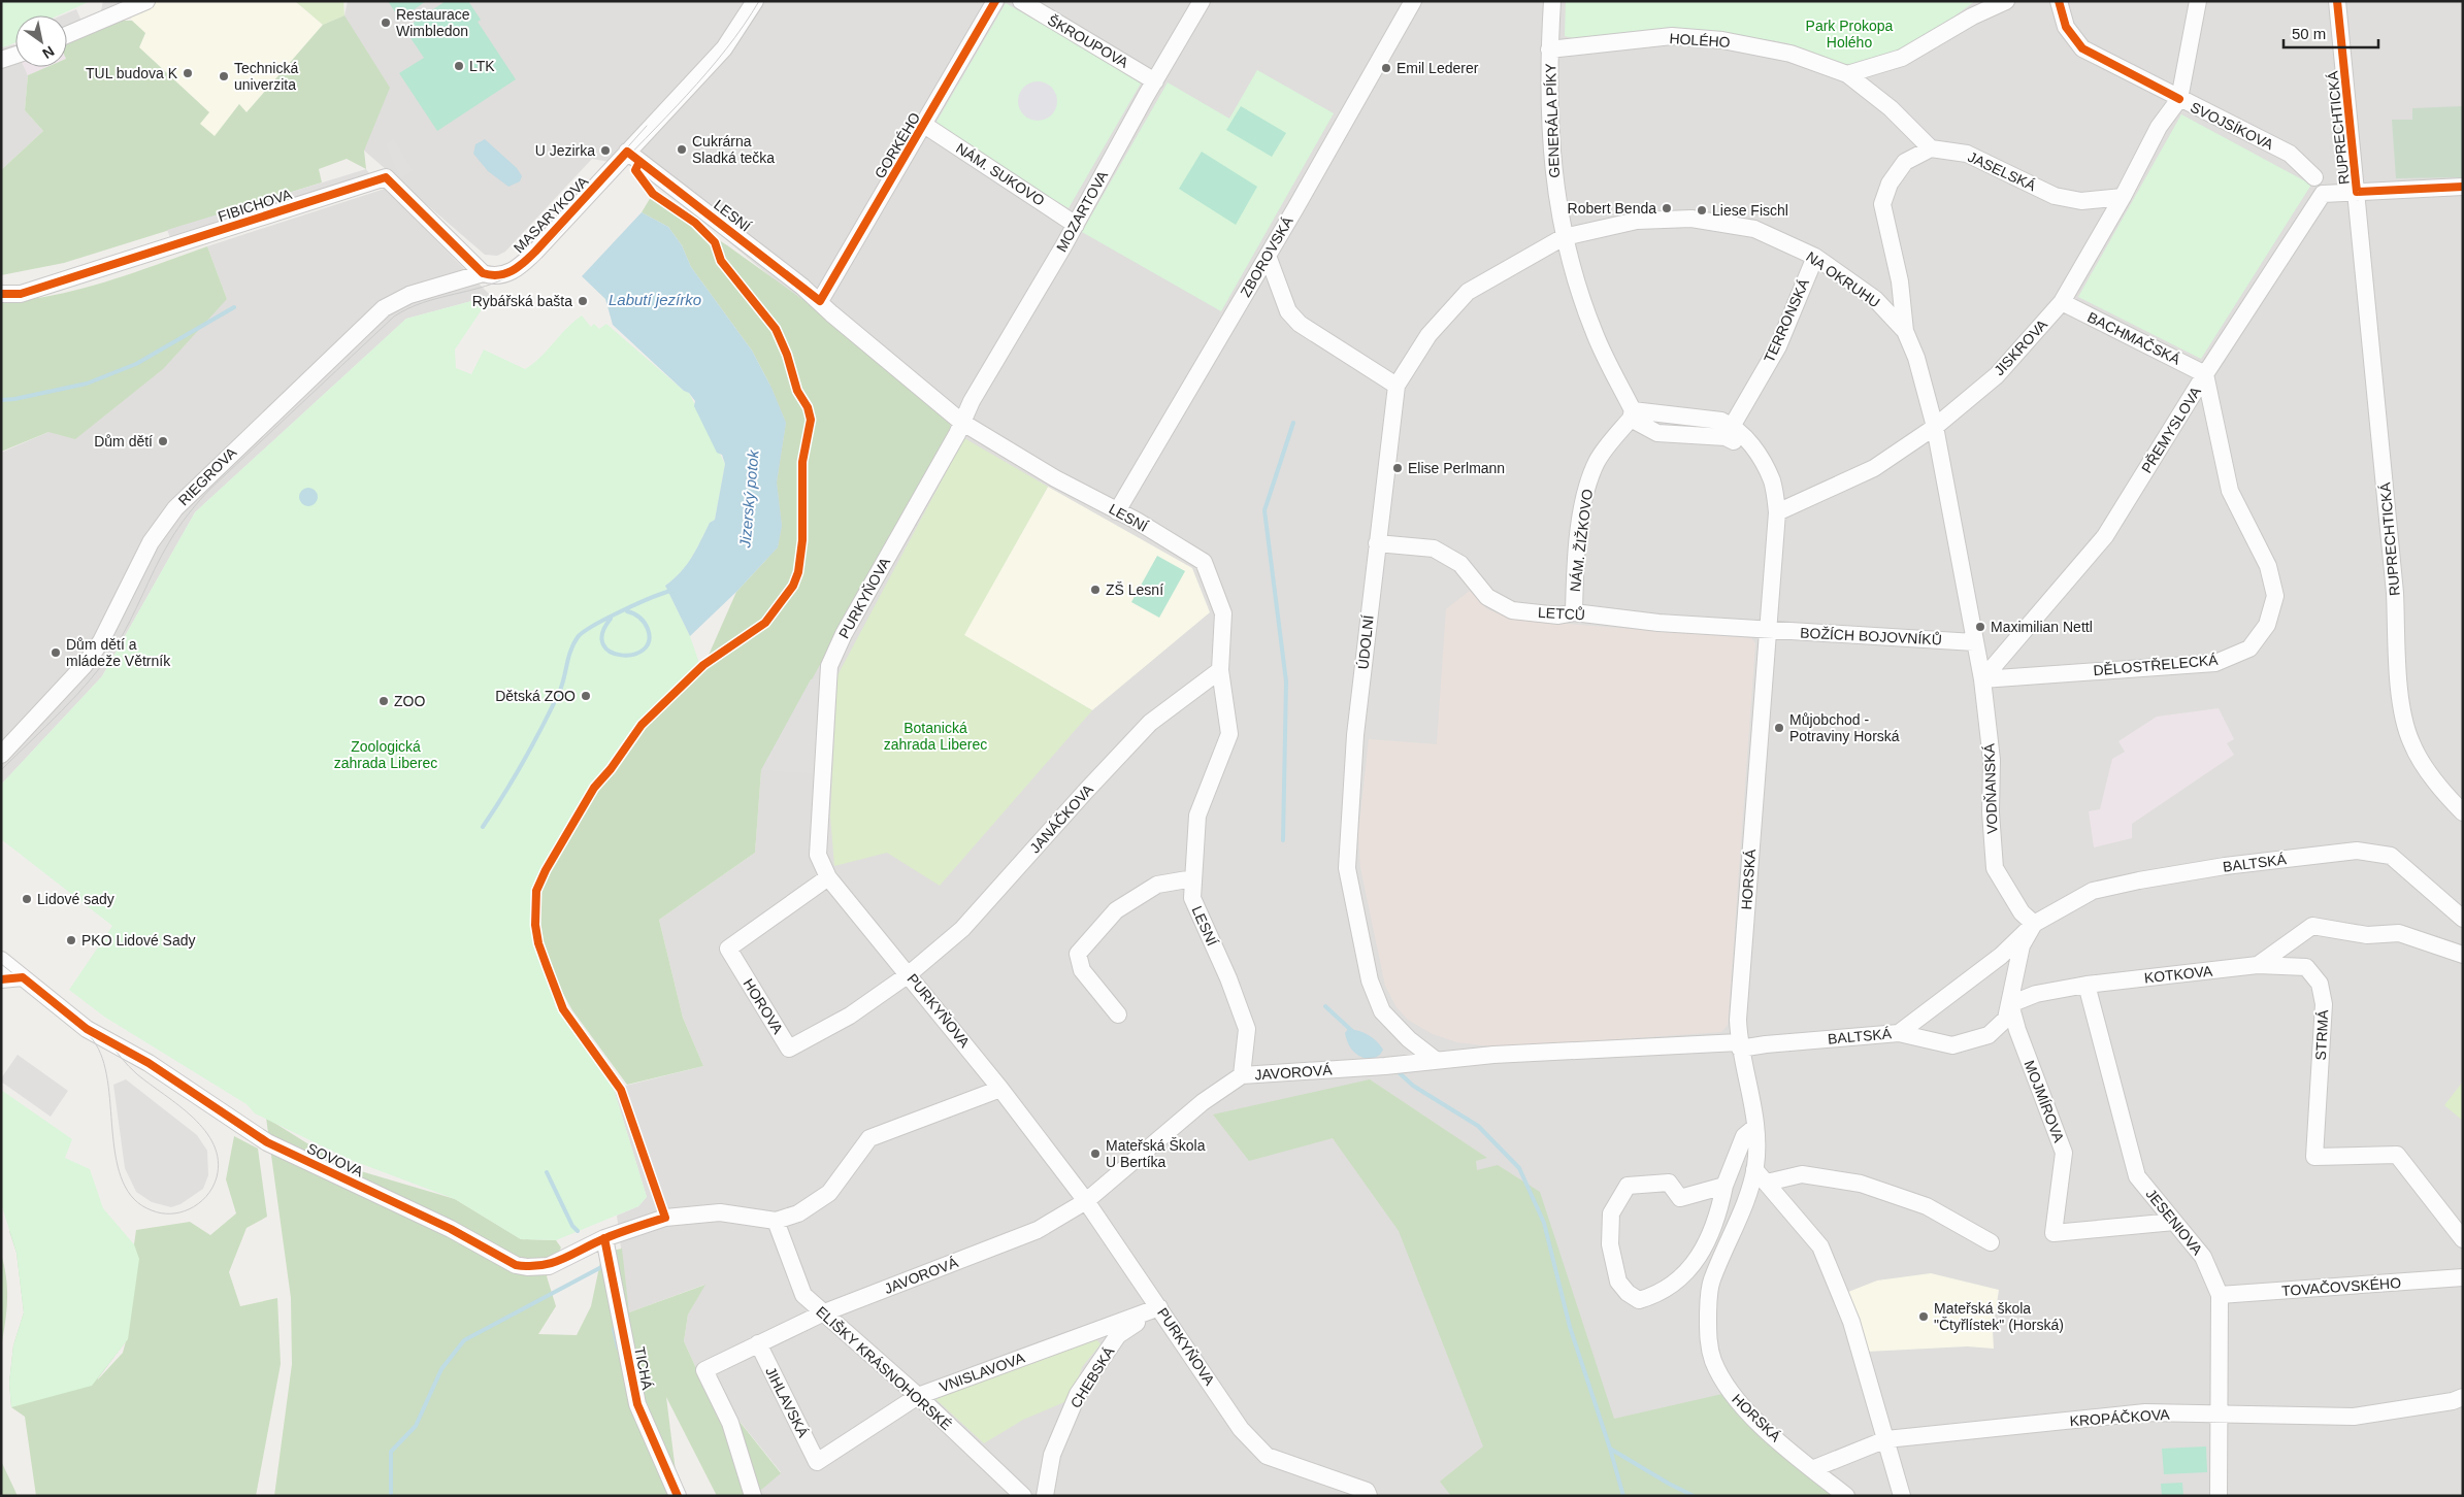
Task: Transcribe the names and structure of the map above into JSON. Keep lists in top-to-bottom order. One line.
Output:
{"streets":{"street":["HOLÉHO","ŠKROUPOVA","GENERÁLA PÍKY","SVOJSÍKOVA","RUPRECHTICKÁ","GORKÉHO","JASELSKÁ","NÁM. SUKOVO","FIBICHOVA","MOZARTOVA","MASARYKOVA","LESNÍ","ZBOROVSKÁ","NA OKRUHU","TERRONSKÁ","BACHMAČSKÁ","JISKROVA","PŘEMYSLOVA","RIEGROVA","NÁM. ŽIŽKOVO","PURKYŇOVA","LETCŮ","BOŽÍCH BOJOVNÍKŮ","ÚDOLNÍ","DĚLOSTŘELECKÁ","VODŇANSKÁ","JANÁČKOVA","BALTSKÁ","HORSKÁ","KOTKOVA","HOROVA","STRMÁ","JAVOROVÁ","MOJMÍROVA","SOVOVA","JESENIOVA","TOVAČOVSKÉHO","TICHÁ","ELIŠKY KRÁSNOHORSKÉ","VNISLAVOVA","CHEBSKÁ","JIHLAVSKÁ","KROPÁČKOVA"]},"crossings":[["HOLÉHO","GENERÁLA PÍKY"],["HOLÉHO","JASELSKÁ"],["ŠKROUPOVA","MOZARTOVA"],["GENERÁLA PÍKY","NA OKRUHU"],["GENERÁLA PÍKY","NÁM. ŽIŽKOVO"],["SVOJSÍKOVA","JISKROVA"],["RUPRECHTICKÁ","PŘEMYSLOVA"],["GORKÉHO","NÁM. SUKOVO"],["GORKÉHO","LESNÍ"],["JASELSKÁ","JISKROVA"],["NÁM. SUKOVO","MOZARTOVA"],["FIBICHOVA","MASARYKOVA"],["FIBICHOVA","RIEGROVA"],["MOZARTOVA","LESNÍ"],["MOZARTOVA","PURKYŇOVA"],["MASARYKOVA","LESNÍ"],["MASARYKOVA","RIEGROVA"],["LESNÍ","ZBOROVSKÁ"],["LESNÍ","PURKYŇOVA"],["LESNÍ","JANÁČKOVA"],["LESNÍ","JAVOROVÁ"],["NA OKRUHU","TERRONSKÁ"],["NA OKRUHU","JISKROVA"],["NA OKRUHU","BOŽÍCH BOJOVNÍKŮ"],["NA OKRUHU","ÚDOLNÍ"],["NA OKRUHU","VODŇANSKÁ"],["BACHMAČSKÁ","JISKROVA"],["BACHMAČSKÁ","PŘEMYSLOVA"],["BACHMAČSKÁ","DĚLOSTŘELECKÁ"],["PŘEMYSLOVA","DĚLOSTŘELECKÁ"],["PŘEMYSLOVA","VODŇANSKÁ"],["NÁM. ŽIŽKOVO","LETCŮ"],["PURKYŇOVA","JANÁČKOVA"],["PURKYŇOVA","HOROVA"],["PURKYŇOVA","JAVOROVÁ"],["PURKYŇOVA","VNISLAVOVA"],["PURKYŇOVA","CHEBSKÁ"],["LETCŮ","BOŽÍCH BOJOVNÍKŮ"],["LETCŮ","ÚDOLNÍ"],["LETCŮ","HORSKÁ"],["BOŽÍCH BOJOVNÍKŮ","VODŇANSKÁ"],["BOŽÍCH BOJOVNÍKŮ","HORSKÁ"],["ÚDOLNÍ","JAVOROVÁ"],["DĚLOSTŘELECKÁ","VODŇANSKÁ"],["VODŇANSKÁ","BALTSKÁ"],["JANÁČKOVA","HOROVA"],["BALTSKÁ","HORSKÁ"],["BALTSKÁ","JAVOROVÁ"],["HORSKÁ","JAVOROVÁ"],["HORSKÁ","KROPÁČKOVA"],["KOTKOVA","STRMÁ"],["KOTKOVA","MOJMÍROVA"],["KOTKOVA","JESENIOVA"],["JAVOROVÁ","ELIŠKY KRÁSNOHORSKÉ"],["JAVOROVÁ","JIHLAVSKÁ"],["MOJMÍROVA","JESENIOVA"],["SOVOVA","TICHÁ"],["SOVOVA","ELIŠKY KRÁSNOHORSKÉ"],["JESENIOVA","TOVAČOVSKÉHO"],["JESENIOVA","KROPÁČKOVA"],["ELIŠKY KRÁSNOHORSKÉ","VNISLAVOVA"],["VNISLAVOVA","CHEBSKÁ"],["VNISLAVOVA","JIHLAVSKÁ"]],"water":["Labutí jezírko","Jizerský potok"],"parks":["Park Prokopa Holého","Botanická zahrada Liberec","Zoologická zahrada Liberec"],"places":["Restaurace Wimbledon","LTK","Emil Lederer","TUL budova K","Technická univerzita","Cukrárna Sladká tečka","U Jezirka","Robert Benda","Liese Fischl","Rybářská bašta","Dům dětí","Elise Perlmann","ZŠ Lesní","Maximilian Nettl","Dům dětí a mládeže Větrník","Dětská ZOO","ZOO","Můjobchod - Potraviny Horská","Lidové sady","PKO Lidové Sady","Mateřská Škola U Bertíka","Mateřská škola \"Čtyřlístek\" (Horská)"],"scale_bar":"50 m","north":"bottom right"}
